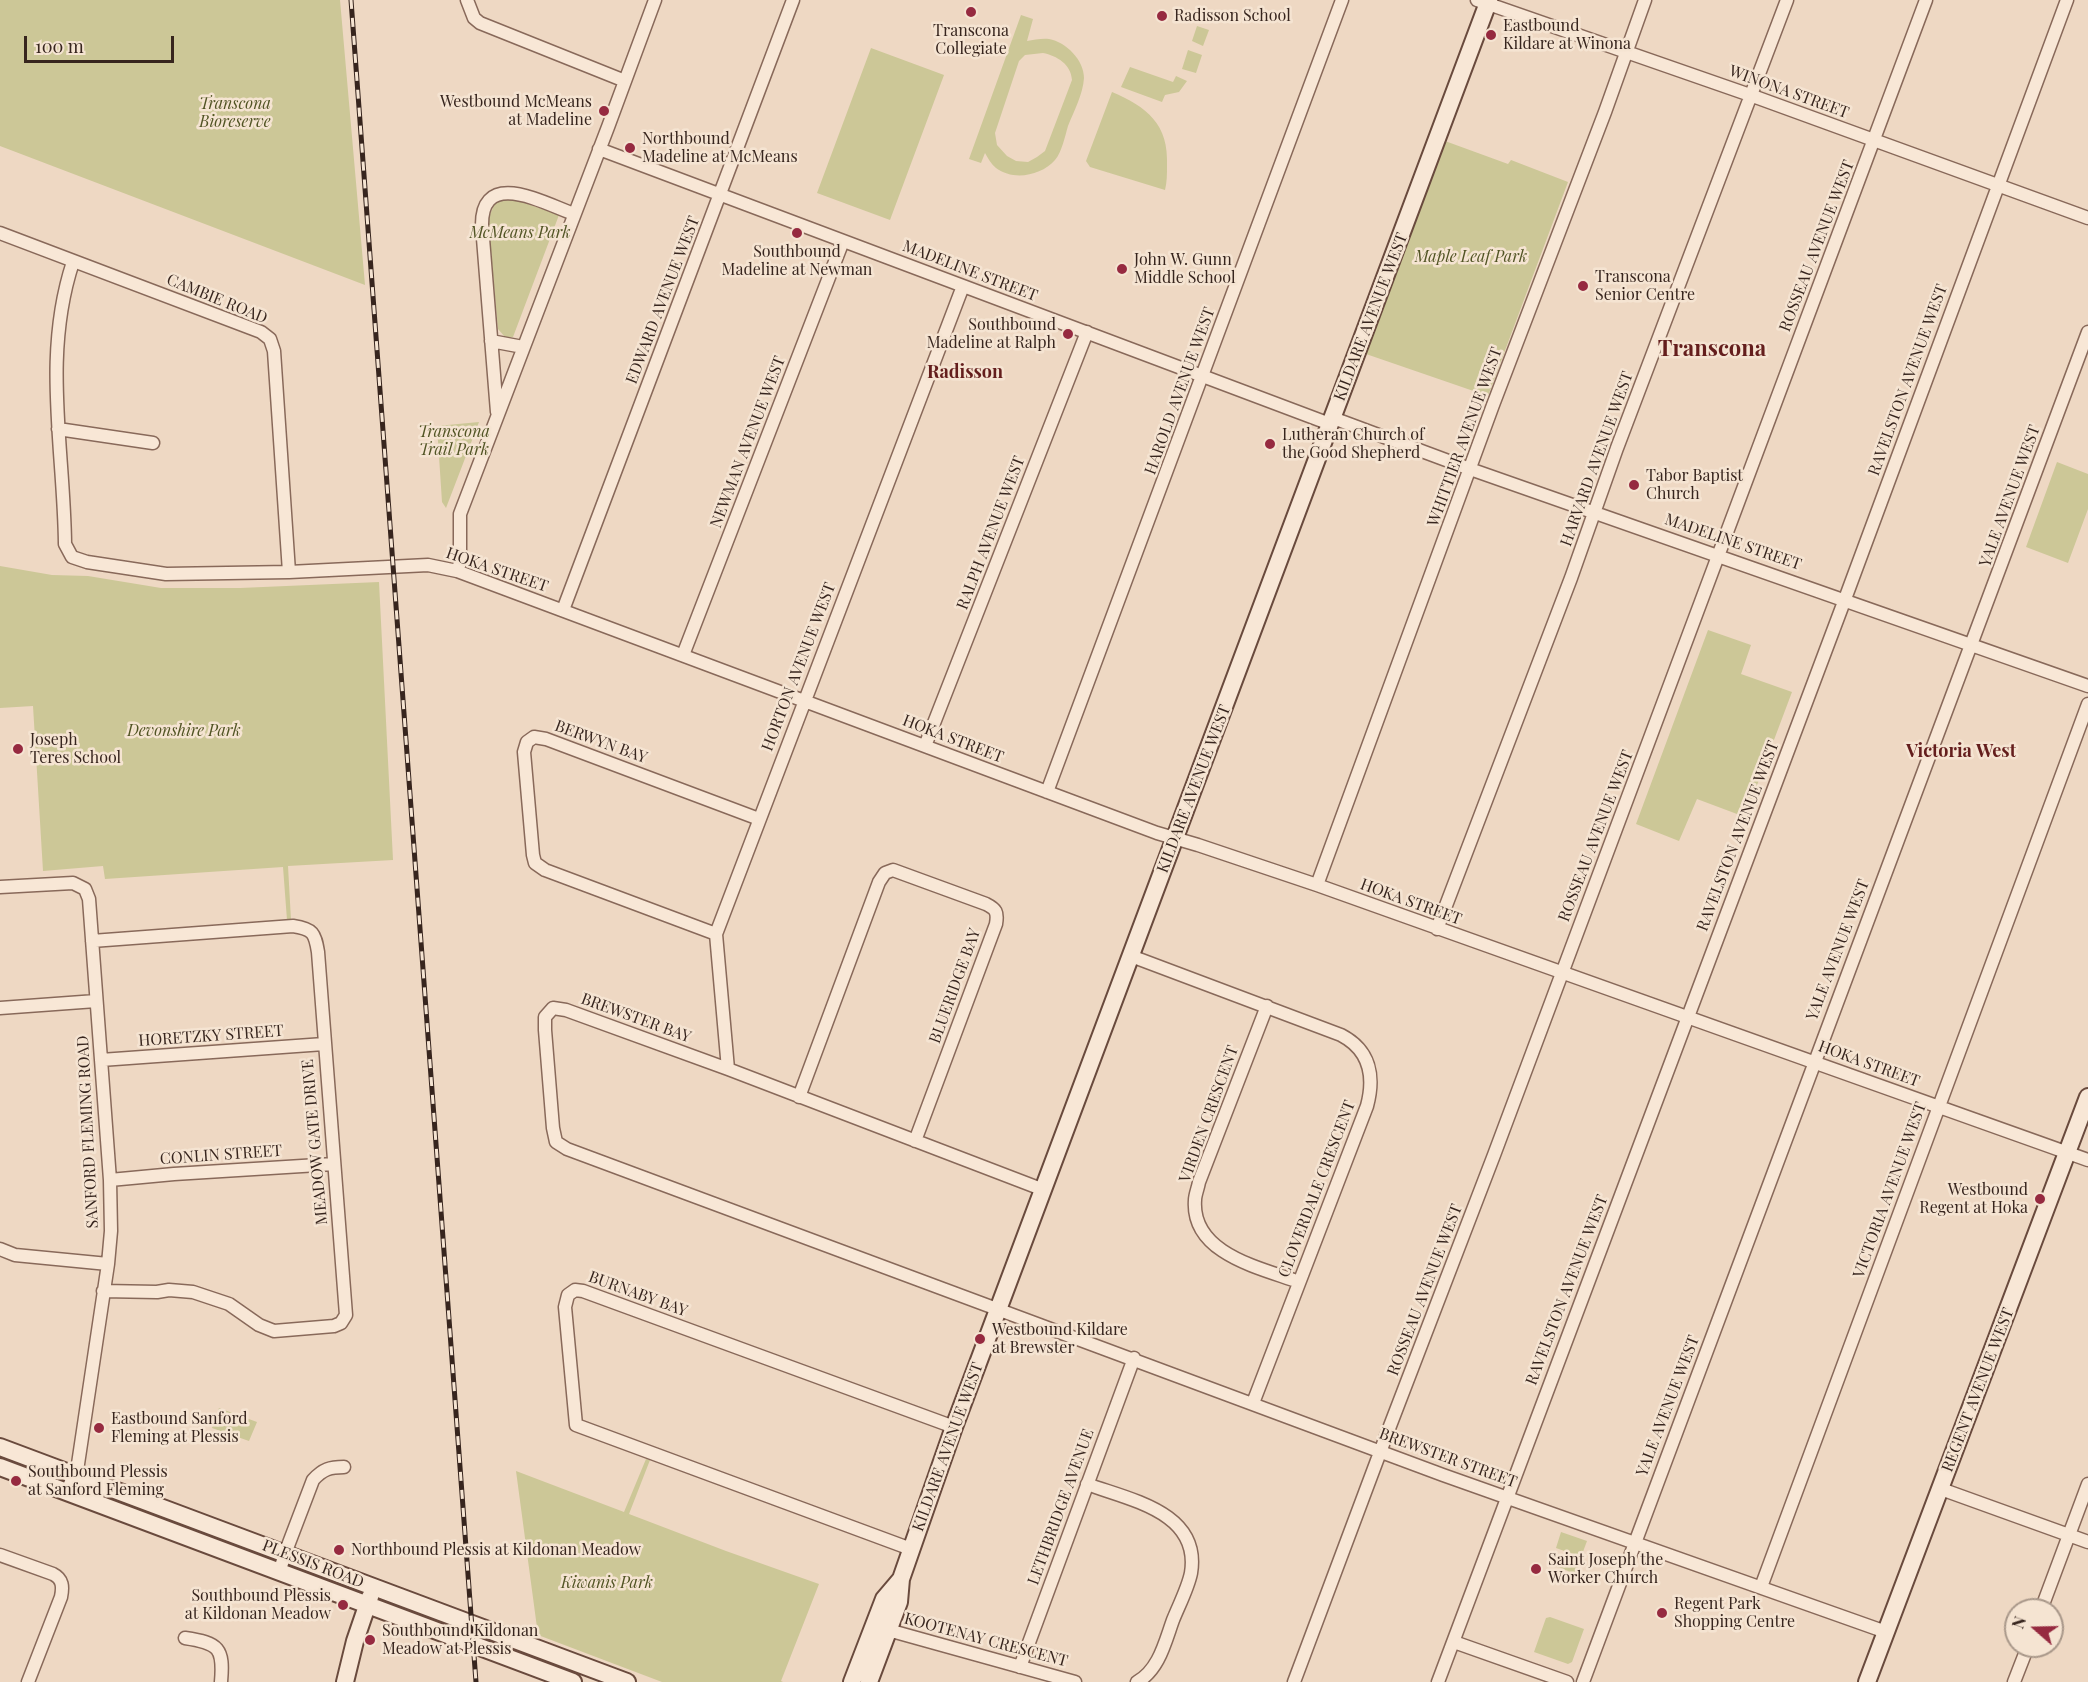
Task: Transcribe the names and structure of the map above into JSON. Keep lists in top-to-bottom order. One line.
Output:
{"streets":{"street":["WINONA STREET","ROSSEAU AVENUE WEST","MADELINE STREET","CAMBIE ROAD","EDWARD AVENUE WEST","KILDARE AVENUE WEST","RAVELSTON AVENUE WEST","HAROLD AVENUE WEST","WHITTIER AVENUE WEST","NEWMAN AVENUE WEST","HARVARD AVENUE WEST","YALE AVENUE WEST","RALPH AVENUE WEST","HOKA STREET","HORTON AVENUE WEST","BERWYN BAY","BLUERIDGE BAY","BREWSTER BAY","HORETZKY STREET","VIRDEN CRESCENT","SANFORD FLEMING ROAD","MEADOW GATE DRIVE","CONLIN STREET","CLOVERDALE CRESCENT","VICTORIA AVENUE WEST","BURNABY BAY","REGENT AVENUE WEST","BREWSTER STREET","LETHBRIDGE AVENUE","PLESSIS ROAD","KOOTENAY CRESCENT"]},"crossings":[["WINONA STREET","ROSSEAU AVENUE WEST"],["WINONA STREET","KILDARE AVENUE WEST"],["WINONA STREET","RAVELSTON AVENUE WEST"],["WINONA STREET","WHITTIER AVENUE WEST"],["WINONA STREET","HARVARD AVENUE WEST"],["ROSSEAU AVENUE WEST","MADELINE STREET"],["ROSSEAU AVENUE WEST","HOKA STREET"],["ROSSEAU AVENUE WEST","BREWSTER STREET"],["MADELINE STREET","EDWARD AVENUE WEST"],["MADELINE STREET","KILDARE AVENUE WEST"],["MADELINE STREET","RAVELSTON AVENUE WEST"],["MADELINE STREET","HAROLD AVENUE WEST"],["MADELINE STREET","WHITTIER AVENUE WEST"],["MADELINE STREET","NEWMAN AVENUE WEST"],["MADELINE STREET","HARVARD AVENUE WEST"],["MADELINE STREET","YALE AVENUE WEST"],["MADELINE STREET","RALPH AVENUE WEST"],["MADELINE STREET","HORTON AVENUE WEST"],["CAMBIE ROAD","HOKA STREET"],["EDWARD AVENUE WEST","HOKA STREET"],["KILDARE AVENUE WEST","HOKA STREET"],["KILDARE AVENUE WEST","BREWSTER BAY"],["KILDARE AVENUE WEST","CLOVERDALE CRESCENT"],["KILDARE AVENUE WEST","BURNABY BAY"],["KILDARE AVENUE WEST","BREWSTER STREET"],["KILDARE AVENUE WEST","KOOTENAY CRESCENT"],["RAVELSTON AVENUE WEST","HOKA STREET"],["RAVELSTON AVENUE WEST","BREWSTER STREET"],["HAROLD AVENUE WEST","HOKA STREET"],["WHITTIER AVENUE WEST","HOKA STREET"],["NEWMAN AVENUE WEST","HOKA STREET"],["HARVARD AVENUE WEST","HOKA STREET"],["YALE AVENUE WEST","HOKA STREET"],["YALE AVENUE WEST","BREWSTER STREET"],["RALPH AVENUE WEST","HOKA STREET"],["HOKA STREET","HORTON AVENUE WEST"],["HOKA STREET","VICTORIA AVENUE WEST"],["HOKA STREET","REGENT AVENUE WEST"],["HORTON AVENUE WEST","BERWYN BAY"],["HORTON AVENUE WEST","BREWSTER BAY"],["BLUERIDGE BAY","BREWSTER BAY"],["BREWSTER BAY","BREWSTER STREET"],["HORETZKY STREET","SANFORD FLEMING ROAD"],["HORETZKY STREET","MEADOW GATE DRIVE"],["VIRDEN CRESCENT","CLOVERDALE CRESCENT"],["SANFORD FLEMING ROAD","MEADOW GATE DRIVE"],["SANFORD FLEMING ROAD","CONLIN STREET"],["SANFORD FLEMING ROAD","PLESSIS ROAD"],["MEADOW GATE DRIVE","CONLIN STREET"],["CLOVERDALE CRESCENT","BREWSTER STREET"],["VICTORIA AVENUE WEST","BREWSTER STREET"],["REGENT AVENUE WEST","BREWSTER STREET"],["BREWSTER STREET","LETHBRIDGE AVENUE"],["LETHBRIDGE AVENUE","KOOTENAY CRESCENT"]],"districts":["Transcona","Radisson","Victoria West"],"parks":["Transcona Bioreserve","McMeans Park","Maple Leaf Park","Transcona Trail Park","Devonshire Park","Kiwanis Park"],"places":["Transcona Collegiate","Radisson School","Eastbound Kildare at Winona","Westbound McMeans at Madeline","Northbound Madeline at McMeans","Southbound Madeline at Newman","John W. Gunn Middle School","Transcona Senior Centre","Southbound Madeline at Ralph","Lutheran Church of the Good Shepherd","Tabor Baptist Church","Joseph Teres School","Westbound Regent at Hoka","Westbound Kildare at Brewster","Eastbound Sanford Fleming at Plessis","Southbound Plessis at Sanford Fleming","Northbound Plessis at Kildonan Meadow","Saint Joseph the Worker Church","Southbound Plessis at Kildonan Meadow","Regent Park Shopping Centre","Southbound Kildonan Meadow at Plessis"],"scale_bar":"100 m","north":"left"}
